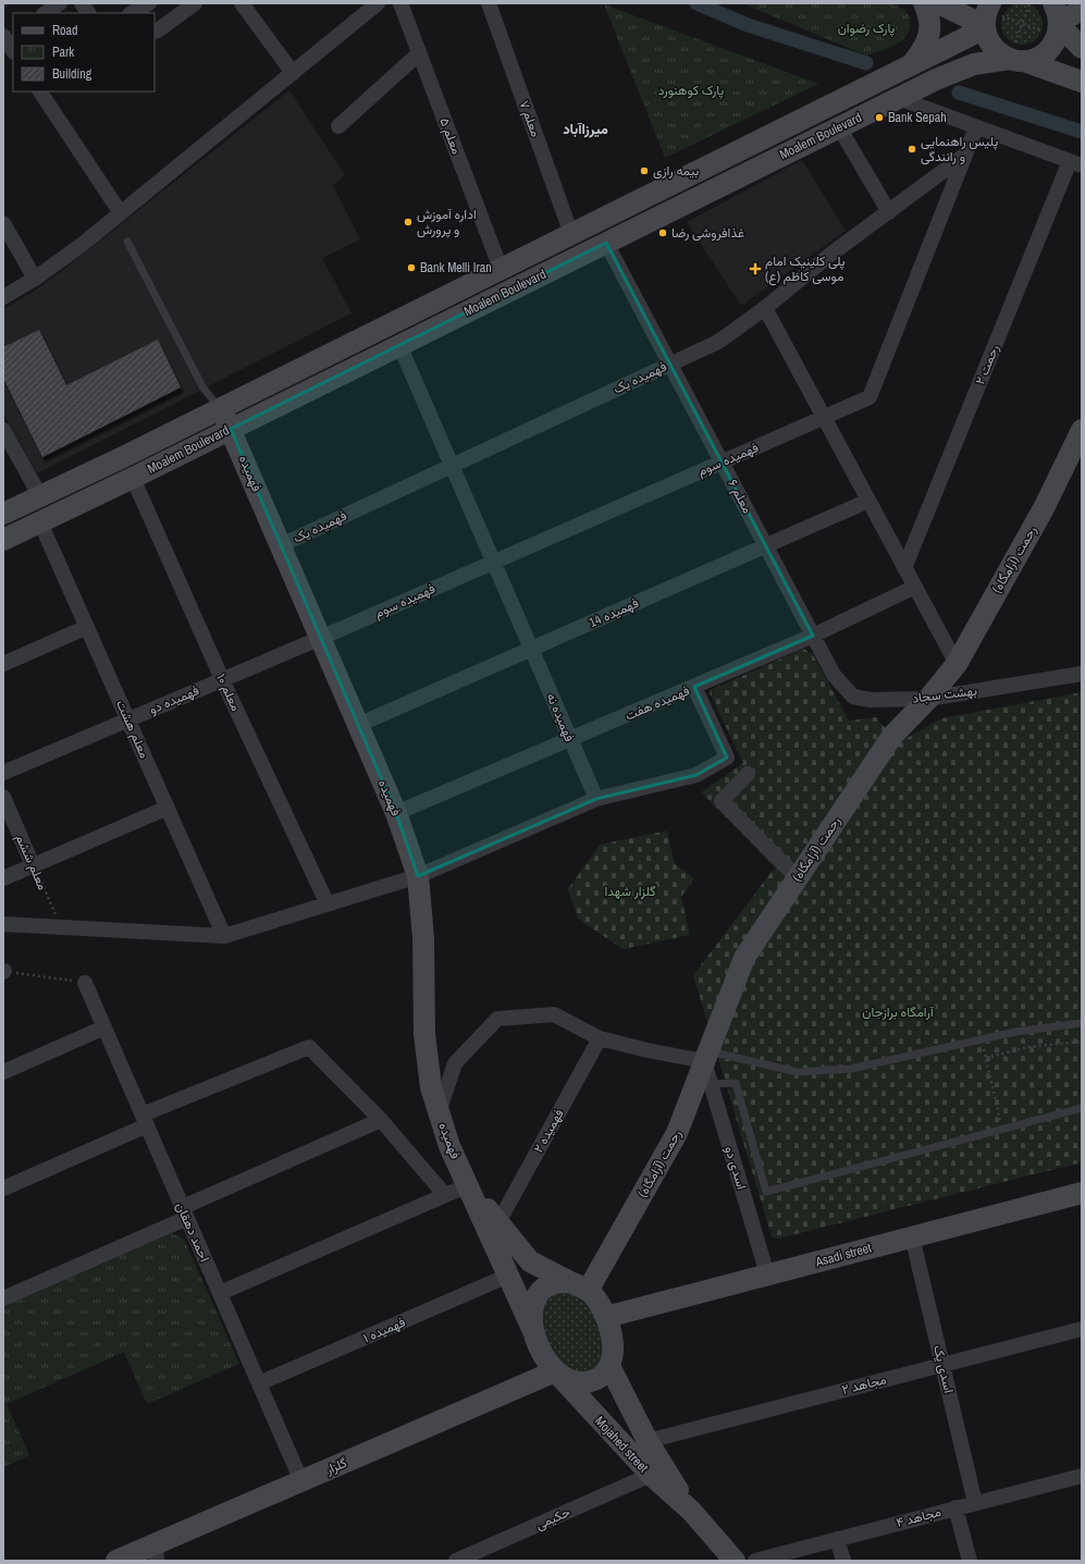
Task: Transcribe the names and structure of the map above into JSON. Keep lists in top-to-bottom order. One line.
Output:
{"streets":{"street":["معلم ۷","معلم ۵","Moalem Boulevard","رحمت ۲","فهمیده یک","فهمیده سوم","فهمیده","معلم ۶","رحمت (آرامگاه)","فهمیده 14","معلم ۱۰","بهشت سجاد","فهمیده دو","فهمیده هفت","فهمیده نه","معلم هشت","معلم ششم","فهمیده ۲","اسدی دو","احمد دهقان","Asadi street","فهمیده ۱","اسدی یک","مجاهد ۲","Mojahed street","گلزار","مجاهد ۴","حکیمی"]},"crossings":[["معلم ۷","Moalem Boulevard"],["معلم ۵","Moalem Boulevard"],["Moalem Boulevard","فهمیده"],["Moalem Boulevard","معلم ۶"],["Moalem Boulevard","معلم ۱۰"],["Moalem Boulevard","فهمیده نه"],["Moalem Boulevard","معلم هشت"],["فهمیده یک","فهمیده سوم"],["فهمیده یک","فهمیده"],["فهمیده یک","معلم ۶"],["فهمیده یک","فهمیده نه"],["فهمیده سوم","فهمیده"],["فهمیده سوم","معلم ۶"],["فهمیده سوم","فهمیده دو"],["فهمیده سوم","فهمیده نه"],["فهمیده","فهمیده 14"],["فهمیده","فهمیده دو"],["فهمیده","فهمیده هفت"],["معلم ۶","فهمیده 14"],["معلم ۶","بهشت سجاد"],["معلم ۶","فهمیده هفت"],["رحمت (آرامگاه)","بهشت سجاد"],["رحمت (آرامگاه)","اسدی دو"],["رحمت (آرامگاه)","Asadi street"],["رحمت (آرامگاه)","Mojahed street"],["رحمت (آرامگاه)","گلزار"],["فهمیده 14","فهمیده نه"],["معلم ۱۰","فهمیده دو"],["بهشت سجاد","فهمیده هفت"],["فهمیده دو","معلم هشت"],["فهمیده هفت","فهمیده نه"],["اسدی دو","Asadi street"],["احمد دهقان","فهمیده ۱"],["احمد دهقان","گلزار"],["Asadi street","اسدی یک"],["Asadi street","Mojahed street"],["Asadi street","گلزار"],["اسدی یک","مجاهد ۲"],["اسدی یک","مجاهد ۴"],["مجاهد ۲","Mojahed street"],["Mojahed street","گلزار"],["Mojahed street","حکیمی"]],"districts":["میرزاآباد"],"parks":["پارک رضوان","پارک کوهنورد","گلزار شهدا","آرامگاه برازجان"],"places":{"other":["Bank Sepah","پلیس راهنمایی و رانندگی","بیمه رازی","اداره آموزش و پرورش","غذافروشی رضا","Bank Melli Iran"],"health":["پلی کلینیک امام موسی کاظم (ع)"]},"legend":["Road","Park","Building"]}
